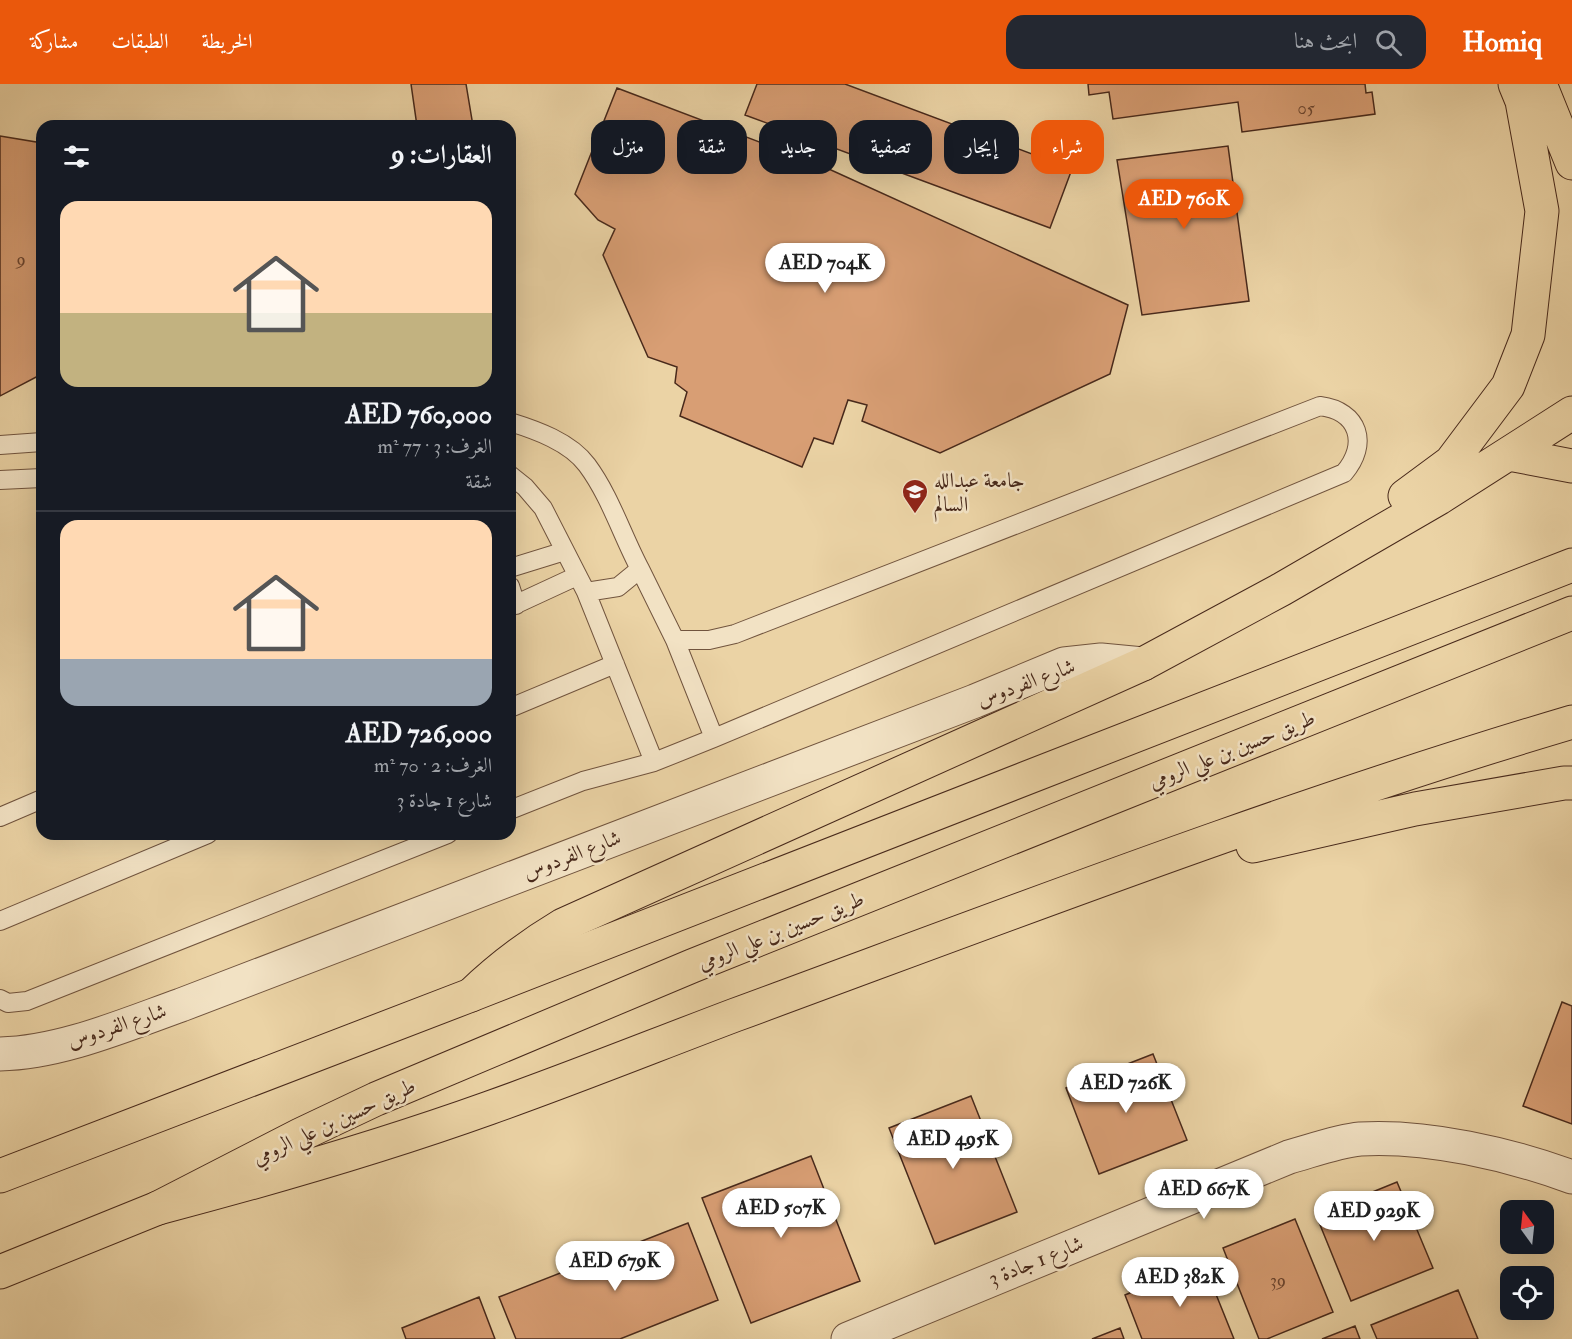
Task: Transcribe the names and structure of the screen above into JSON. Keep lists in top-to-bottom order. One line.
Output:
{"streets":{"highway":["طريق حسين بن علي الرومي"],"street":["شارع الفردوس","شارع 1 جادة 3"]},"places":{"school or university":["جامعة عبدالله السالم"]},"house_numbers":["05","9","39"],"north":"top","page":{"header":"Homiq","search":"ابحث هنا","nav":["الخريطة","الطبقات","مشاركة"],"chip":["شراء","إيجار","تصفية","جديد","شقة","منزل"],"heading":"العقارات: 9","price":["AED 760K","AED 704K","AED 726K","AED 495K","AED 667K","AED 507K","AED 929K","AED 679K","AED 382K"],"list":[{"name":"AED 760,000","note":"الغرف: 3 · 77 m² · شقة"},{"name":"AED 726,000","note":"الغرف: 2 · 70 m² · شارع 1 جادة 3"}]}}
